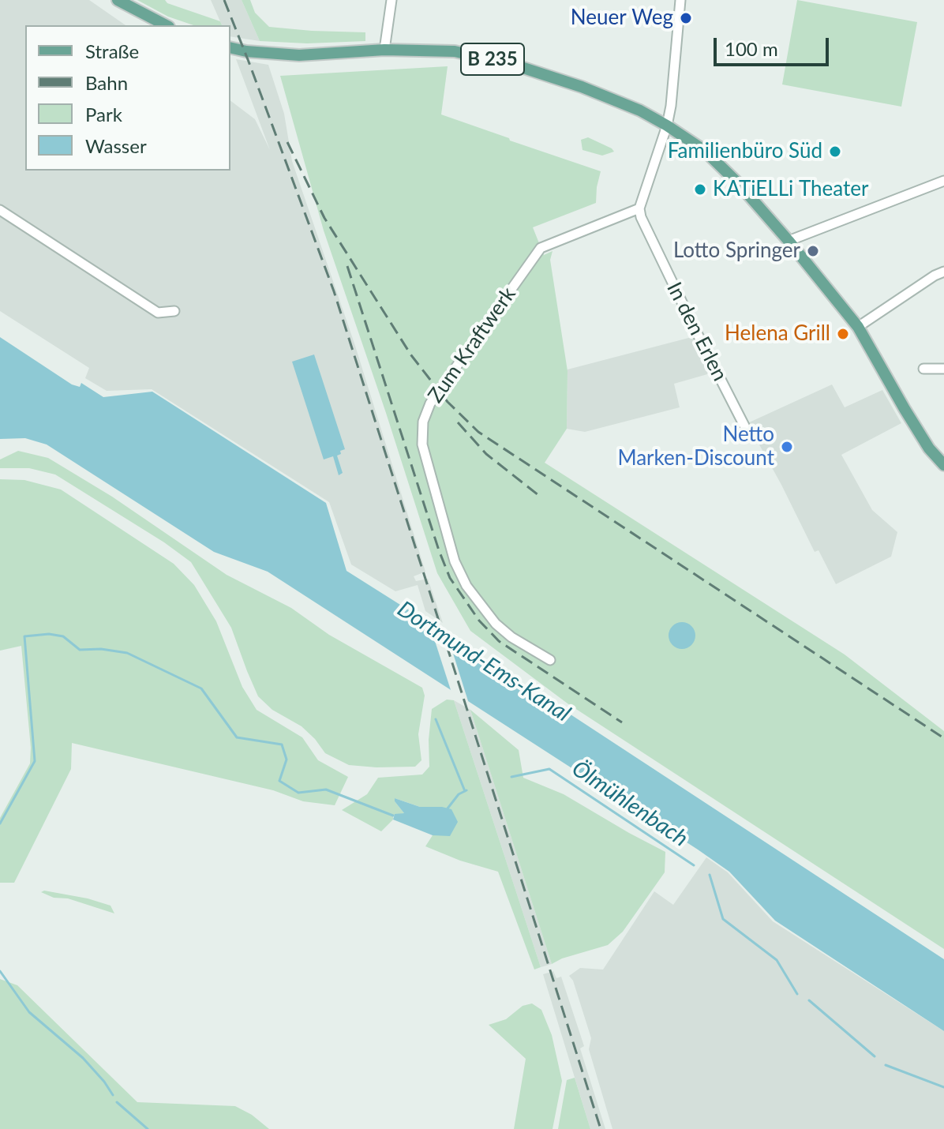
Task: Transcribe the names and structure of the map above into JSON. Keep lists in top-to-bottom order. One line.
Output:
{"streets":{"main road":["B 235"],"street":["In den Erlen","Zum Kraftwerk"]},"crossings":[["In den Erlen","Zum Kraftwerk"]],"water":["Dortmund-Ems-Kanal","Ölmühlenbach"],"places":["Neuer Weg","Familienbüro Süd","KATiELLi Theater","Lotto Springer","Helena Grill","Netto Marken-Discount"],"legend":["Straße","Bahn","Park","Wasser"],"scale_bar":"100 m"}
